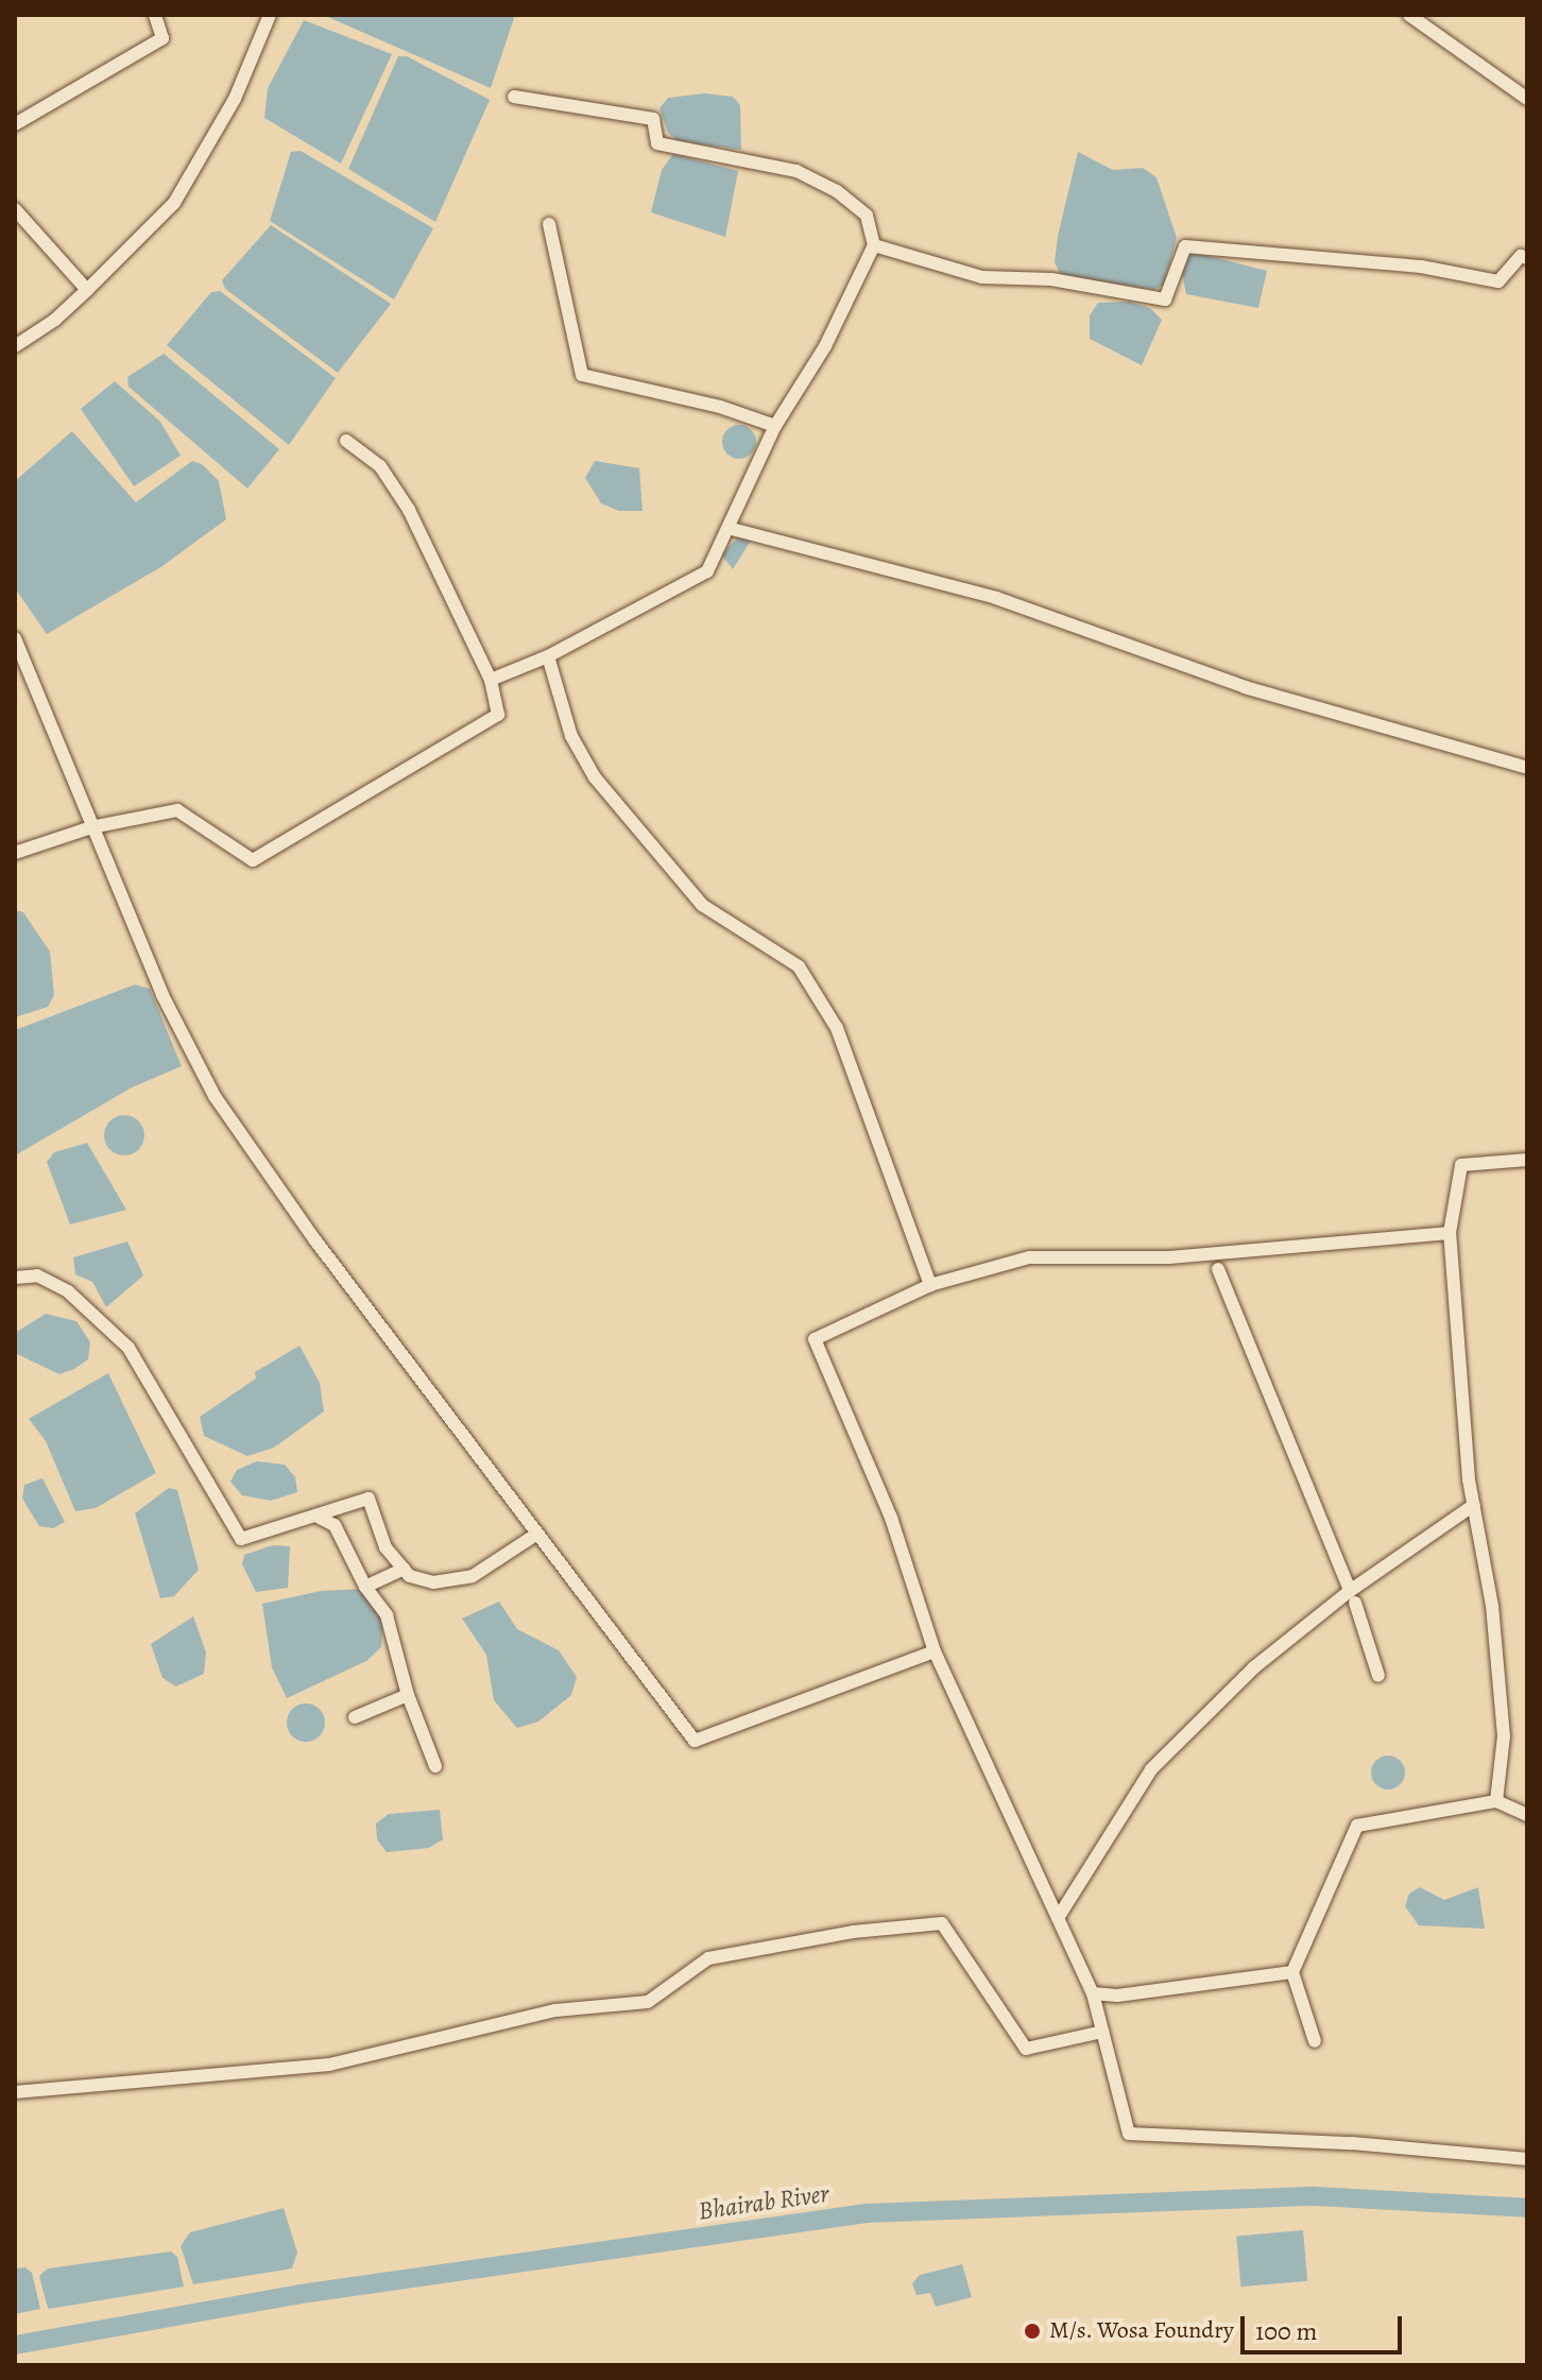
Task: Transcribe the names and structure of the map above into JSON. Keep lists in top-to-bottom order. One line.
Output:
{"water":["Bhairab River"],"places":["M/s. Wosa Foundry"],"scale_bar":"100 m"}
